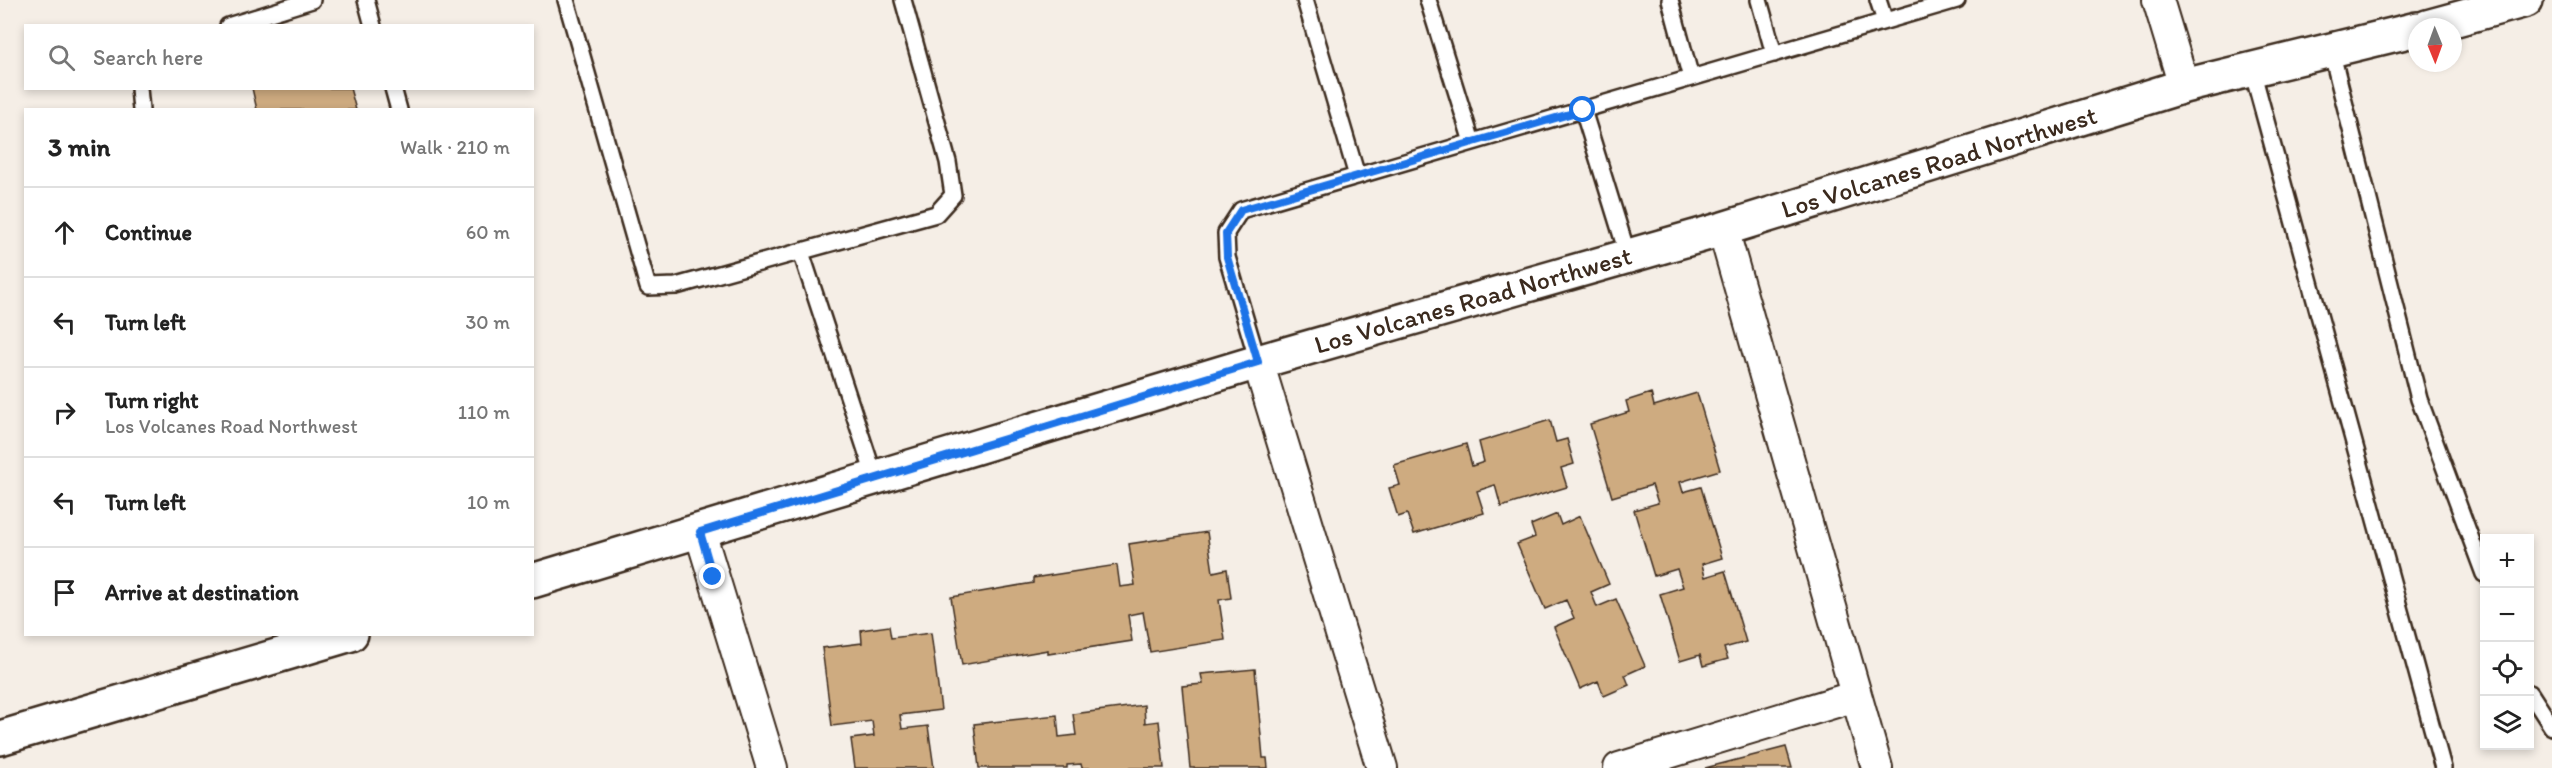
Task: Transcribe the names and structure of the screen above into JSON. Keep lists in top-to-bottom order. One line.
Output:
{"streets":{"street":["Los Volcanes Road Northwest"]},"north":"bottom","page":{"search":"Search here","heading":["3 min","Walk · 210 m"],"list":[["Continue","60 m"],["Turn left","30 m"],["Turn right","Los Volcanes Road Northwest","110 m"],["Turn left","10 m"],"Arrive at destination"],"map_buttons":["+","−"]}}
